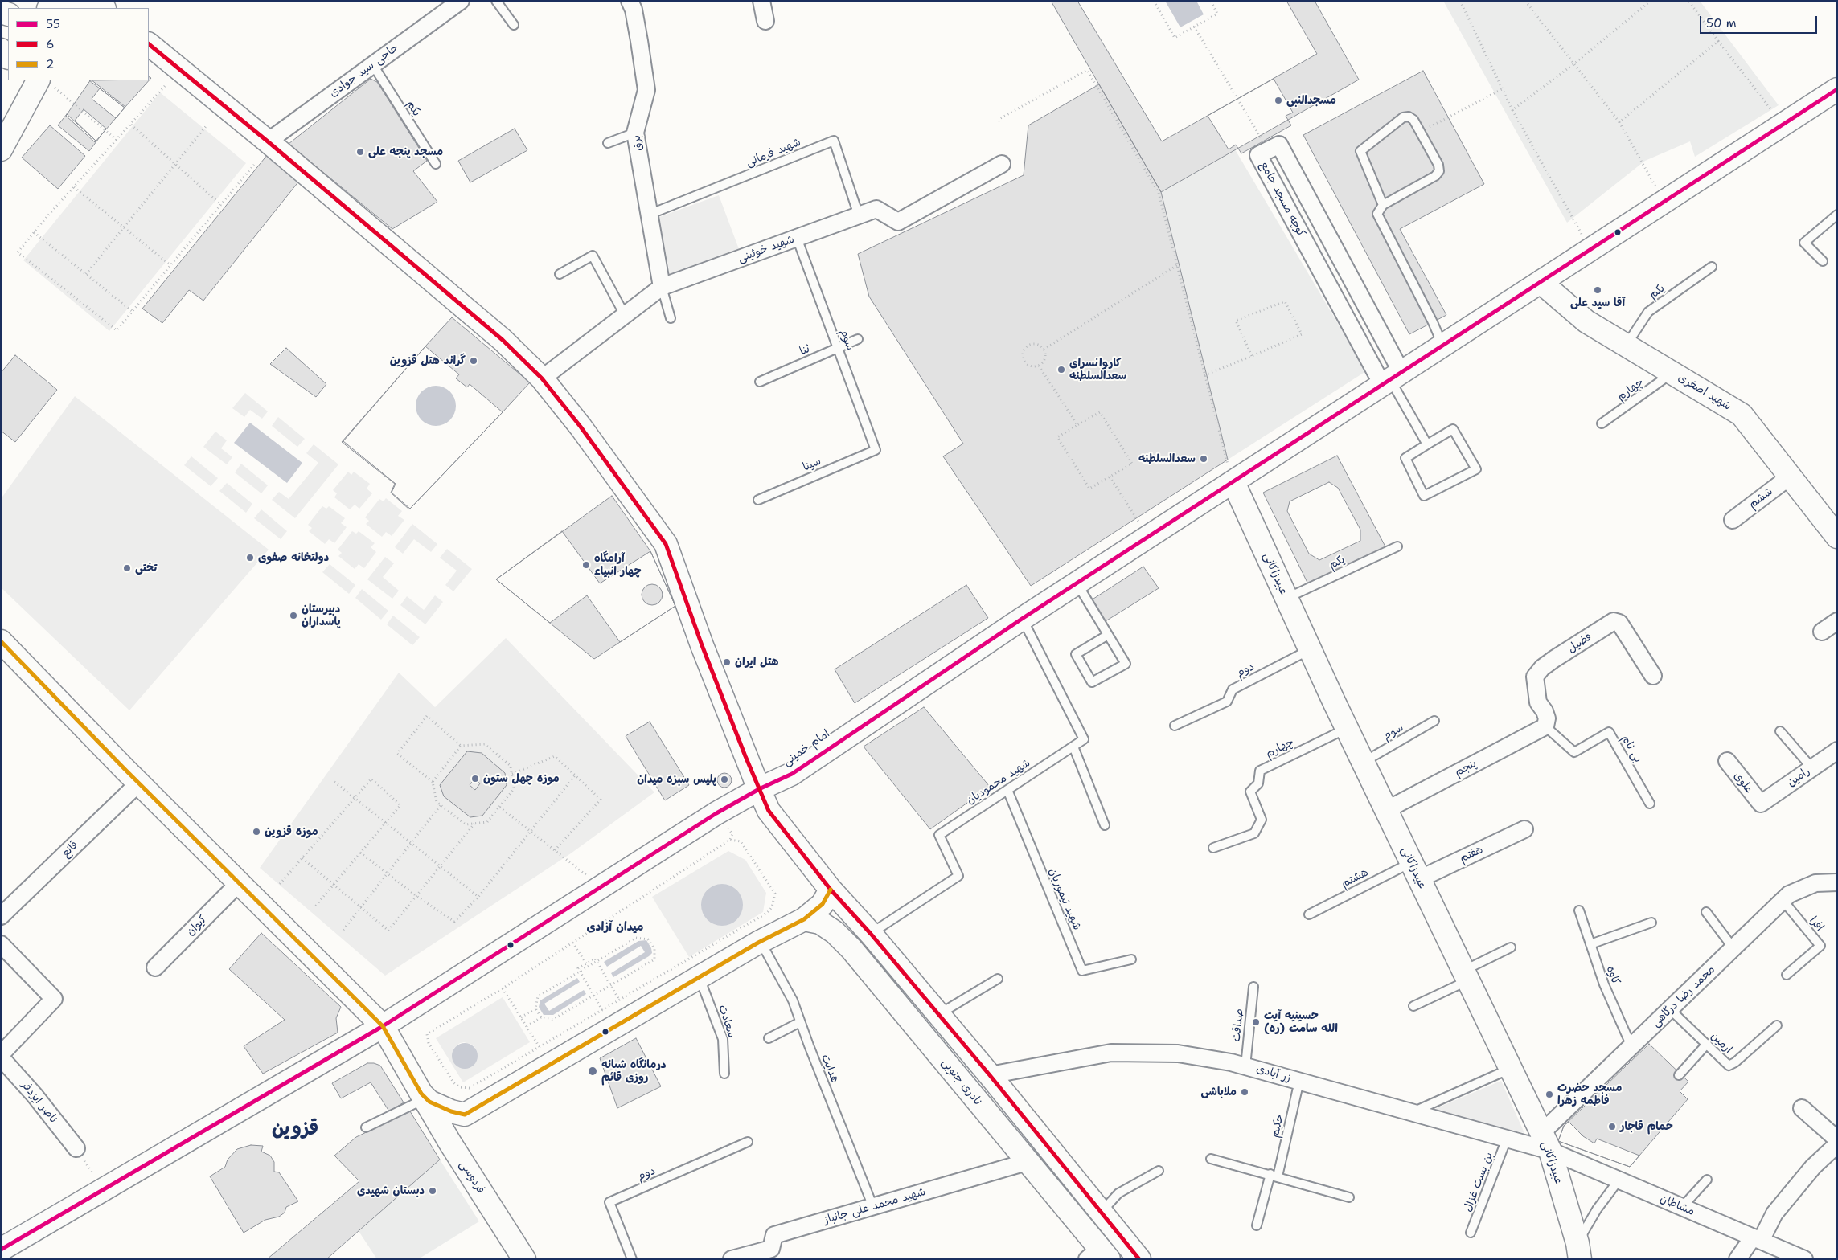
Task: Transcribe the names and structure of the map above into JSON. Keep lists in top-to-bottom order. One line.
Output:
{"streets":{"main road":["شهید اصغری","عبیدزاکانی","امام خمینی","نادری جنوبی","فردوسی"],"street":["حاجی سید جوادی","برق","کوچه مسجد جامع","شهید خوئینی","ششم","فضیل","پنجم","رامین","علوی","قانع","هفتم","کیوان","محمد رضا درگاهی","زر آبادی","ناصر ایزدفر","مشاطان","شهید محمد علی جانباز"],"lane":["یکم","شهید فرمانی","سوم","ثنا","چهارم","سینا","دوم","بی نام","شهید محمودیان","هشتم","شهید تیموریان","افرا","کاوه","سعادت","صداقت","ارمین","هدایت","حکیم","بن بست غزال"]},"crossings":[["حاجی سید جوادی","یکم"],["یکم","شهید اصغری"],["یکم","عبیدزاکانی"],["برق","شهید فرمانی"],["برق","شهید خوئینی"],["شهید فرمانی","شهید خوئینی"],["کوچه مسجد جامع","امام خمینی"],["شهید خوئینی","سوم"],["سوم","ثنا"],["سوم","سینا"],["سوم","عبیدزاکانی"],["چهارم","شهید اصغری"],["چهارم","عبیدزاکانی"],["شهید اصغری","ششم"],["شهید اصغری","امام خمینی"],["عبیدزاکانی","دوم"],["عبیدزاکانی","امام خمینی"],["عبیدزاکانی","پنجم"],["عبیدزاکانی","هفتم"],["عبیدزاکانی","هشتم"],["عبیدزاکانی","محمد رضا درگاهی"],["عبیدزاکانی","زر آبادی"],["عبیدزاکانی","مشاطان"],["فضیل","بی نام"],["فضیل","پنجم"],["امام خمینی","شهید محمودیان"],["بی نام","پنجم"],["رامین","علوی"],["شهید محمودیان","شهید تیموریان"],["هفتم","هشتم"],["افرا","محمد رضا درگاهی"],["کاوه","محمد رضا درگاهی"],["محمد رضا درگاهی","ارمین"],["محمد رضا درگاهی","زر آبادی"],["محمد رضا درگاهی","مشاطان"],["صداقت","زر آبادی"],["هدایت","شهید محمد علی جانباز"],["زر آبادی","حکیم"],["زر آبادی","بن بست غزال"],["زر آبادی","مشاطان"],["نادری جنوبی","شهید محمد علی جانباز"]],"districts":["میدان آزادی","قزوین"],"places":["مسجدالنبی","مسجد پنجه علی","آقا سید علی","گراند هتل قزوین","کاروانسرای سعدالسلطنه","سعدالسلطنه","دولتخانه صفوی","آرامگاه چهار انبیاء","تختی","دبیرستان پاسداران","هتل ایران","موزه چهل ستون","پلیس سبزه میدان","موزه قزوین","حسینیه آیت الله سامت (ره)","درمانگاه شبانه روزی قائم","ملاباشی","مسجد حضرت فاطمه زهرا","حمام قاجار","دبستان شهیدی"],"lines":["transit line 6","transit line 55","transit line 2"],"legend":["55","6","2"],"scale_bar":"50 m"}
